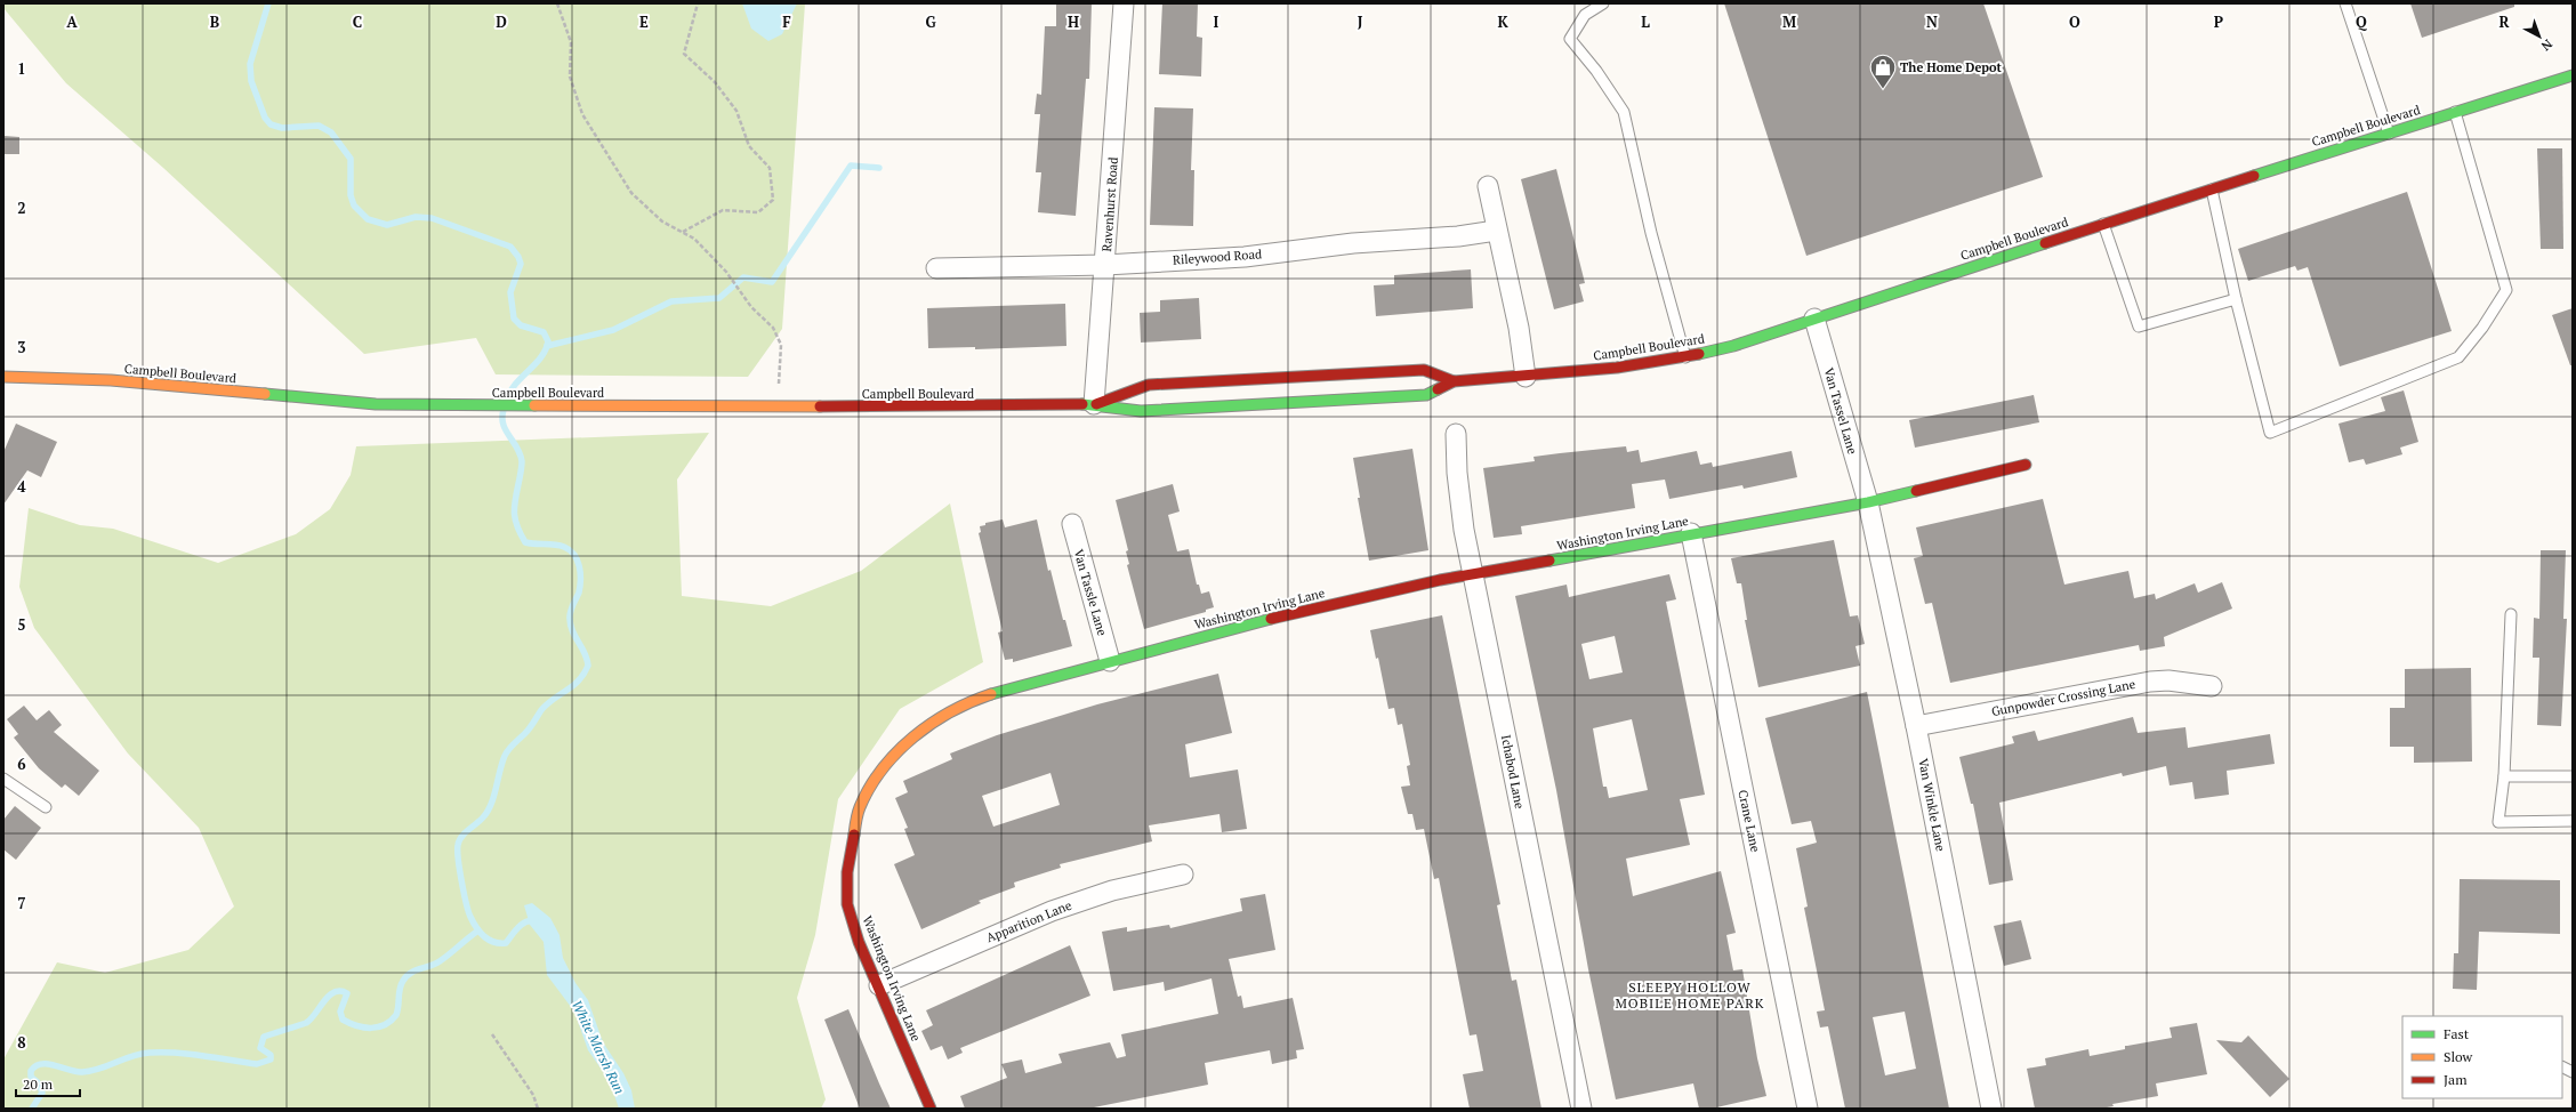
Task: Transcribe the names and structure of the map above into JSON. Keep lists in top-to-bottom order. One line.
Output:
{"streets":{"street":["Campbell Boulevard","Ravenhurst Road","Rileywood Road","Van Tassel Lane","Washington Irving Lane","Van Tassle Lane","Gunpowder Crossing Lane","Ichabod Lane","Van Winkle Lane","Crane Lane","Apparition Lane"]},"crossings":[["Campbell Boulevard","Ravenhurst Road"],["Campbell Boulevard","Van Tassel Lane"],["Ravenhurst Road","Rileywood Road"],["Van Tassel Lane","Washington Irving Lane"],["Van Tassel Lane","Van Winkle Lane"],["Washington Irving Lane","Van Tassle Lane"],["Washington Irving Lane","Ichabod Lane"],["Washington Irving Lane","Van Winkle Lane"],["Washington Irving Lane","Crane Lane"],["Washington Irving Lane","Apparition Lane"],["Gunpowder Crossing Lane","Van Winkle Lane"]],"districts":["SLEEPY HOLLOW MOBILE HOME PARK"],"water":["White Marsh Run"],"places":{"shop":["The Home Depot"]},"legend":["Fast","Slow","Jam"],"scale_bar":"20 m","north":"bottom right","grid":{"columns":["A","B","C","D","E","F","G","H","I","J","K","L","M","N","O","P","Q","R"],"rows":["1","2","3","4","5","6","7","8"]}}
